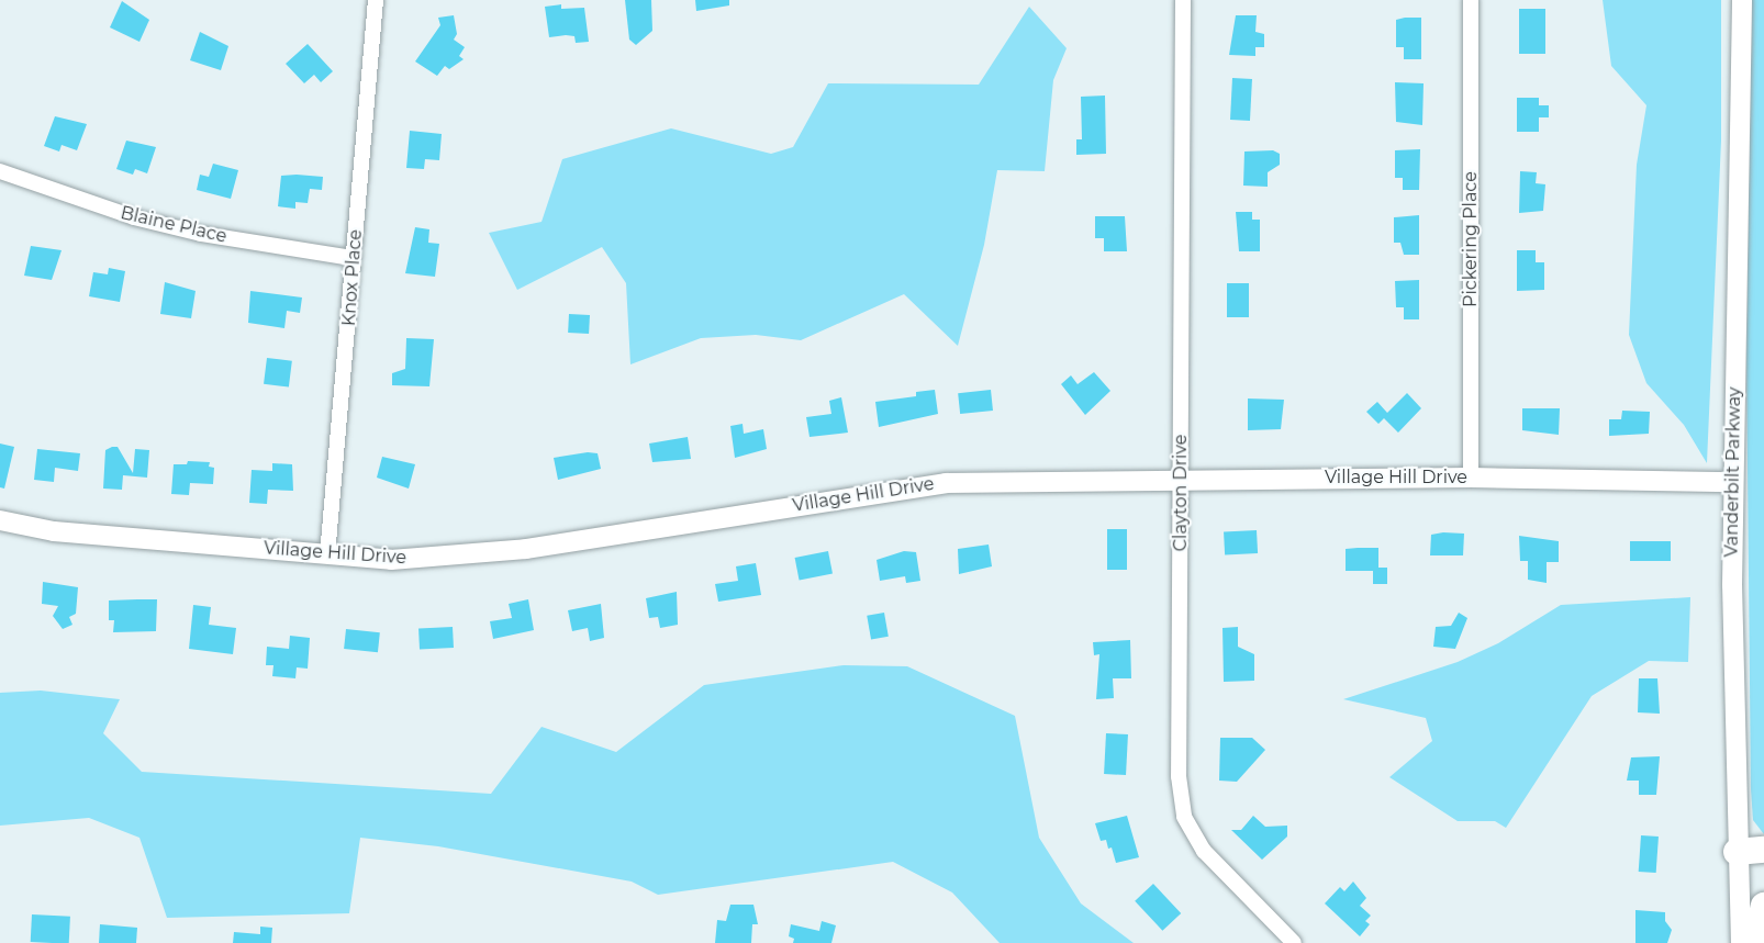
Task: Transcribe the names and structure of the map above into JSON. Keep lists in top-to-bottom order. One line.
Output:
{"streets":{"street":["Blaine Place","Pickering Place","Knox Place","Vanderbilt Parkway","Village Hill Drive","Clayton Drive"]},"crossings":[["Blaine Place","Knox Place"],["Pickering Place","Village Hill Drive"],["Knox Place","Village Hill Drive"],["Vanderbilt Parkway","Village Hill Drive"],["Village Hill Drive","Clayton Drive"]]}
